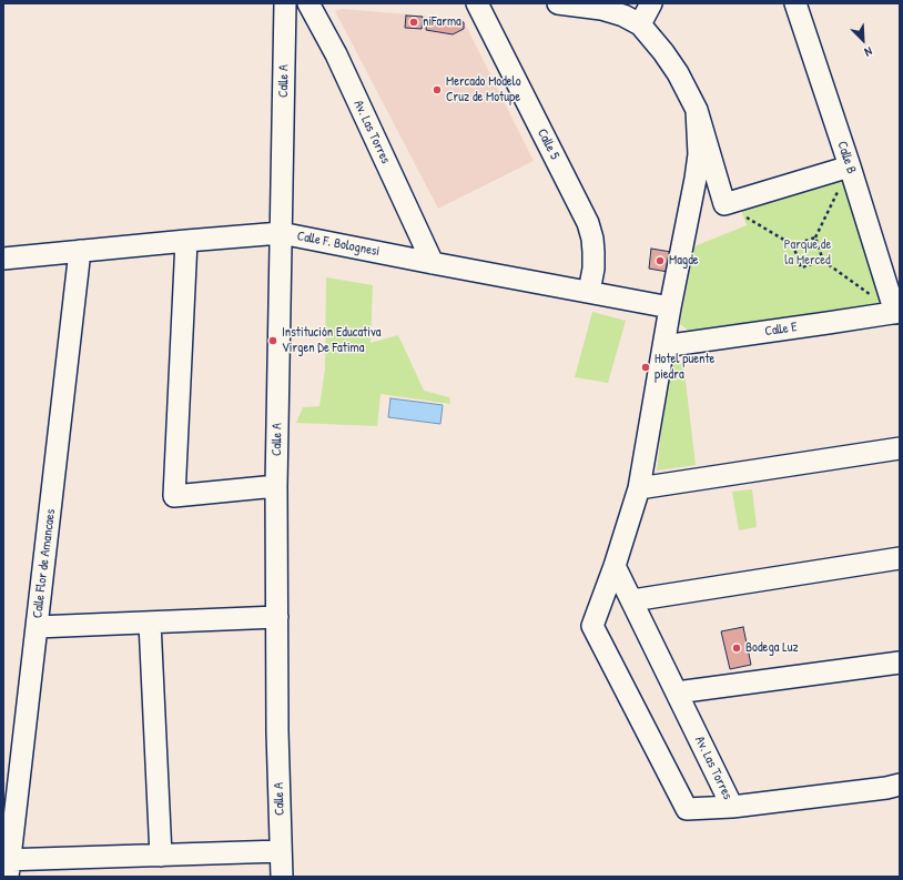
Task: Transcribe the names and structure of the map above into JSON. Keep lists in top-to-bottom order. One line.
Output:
{"streets":{"street":["Calle A","Av. Las Torres","Calle 5","Calle B","Calle F. Bolognesi","Calle E","Calle Flor de Amancaes"]},"crossings":[["Calle A","Calle F. Bolognesi"],["Av. Las Torres","Calle F. Bolognesi"],["Calle 5","Calle F. Bolognesi"],["Calle B","Calle E"],["Calle F. Bolognesi","Calle Flor de Amancaes"]],"parks":["Parque de la Merced"],"places":["niFarma","Mercado Modelo Cruz de Motupe","Magde","Institución Educativa Virgen De Fatima","Hotel puente piedra","Bodega Luz"],"north":"bottom right"}
